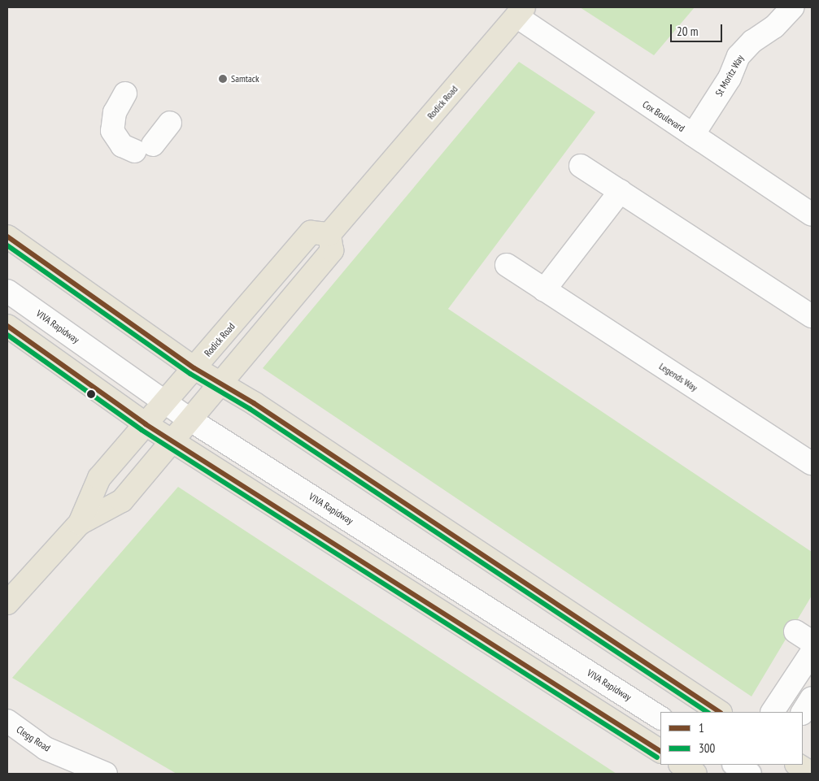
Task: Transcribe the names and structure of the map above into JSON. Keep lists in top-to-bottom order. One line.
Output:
{"streets":{"main road":["Rodick Road"],"street":["St Moritz Way","Cox Boulevard","VIVA Rapidway","Legends Way","Clegg Road"]},"crossings":[["St Moritz Way","Cox Boulevard"],["Rodick Road","Cox Boulevard"],["Rodick Road","VIVA Rapidway"]],"places":["Samtack"],"lines":["transit line 1","transit line 300"],"legend":["1","300"],"scale_bar":"20 m"}
